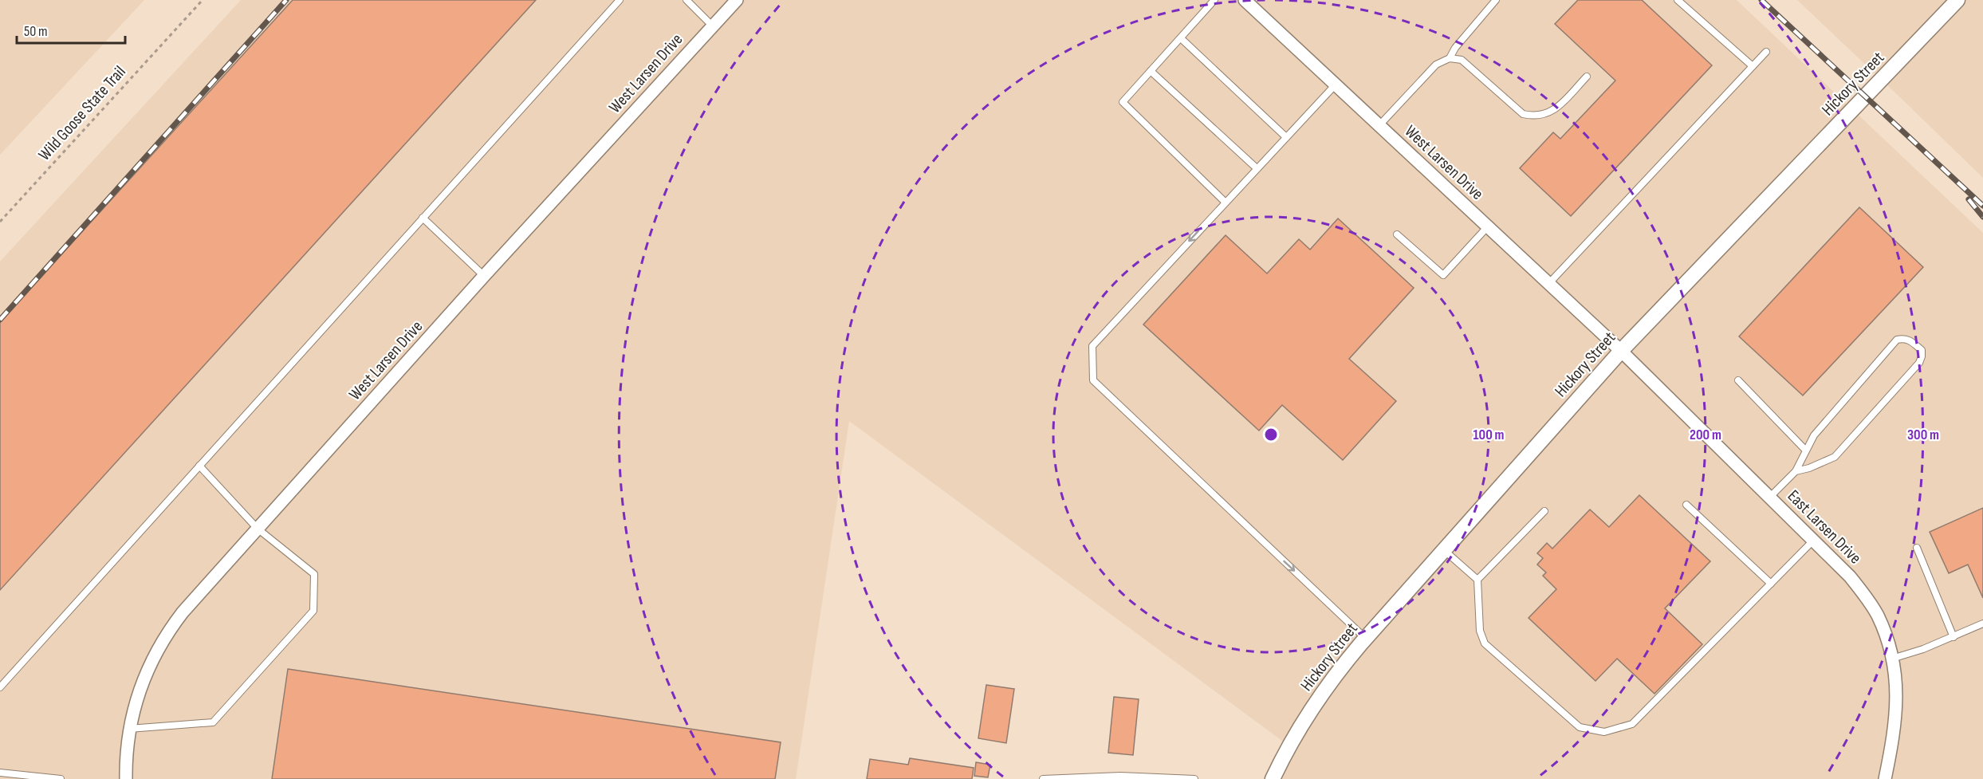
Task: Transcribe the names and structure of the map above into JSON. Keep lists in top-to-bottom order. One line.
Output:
{"streets":{"street":["West Larsen Drive","Hickory Street","East Larsen Drive"],"path":["Wild Goose State Trail"]},"crossings":[["West Larsen Drive","Hickory Street"],["West Larsen Drive","East Larsen Drive"],["Hickory Street","East Larsen Drive"]],"scale_bar":"50 m","rings":["100 m","200 m","300 m"]}
